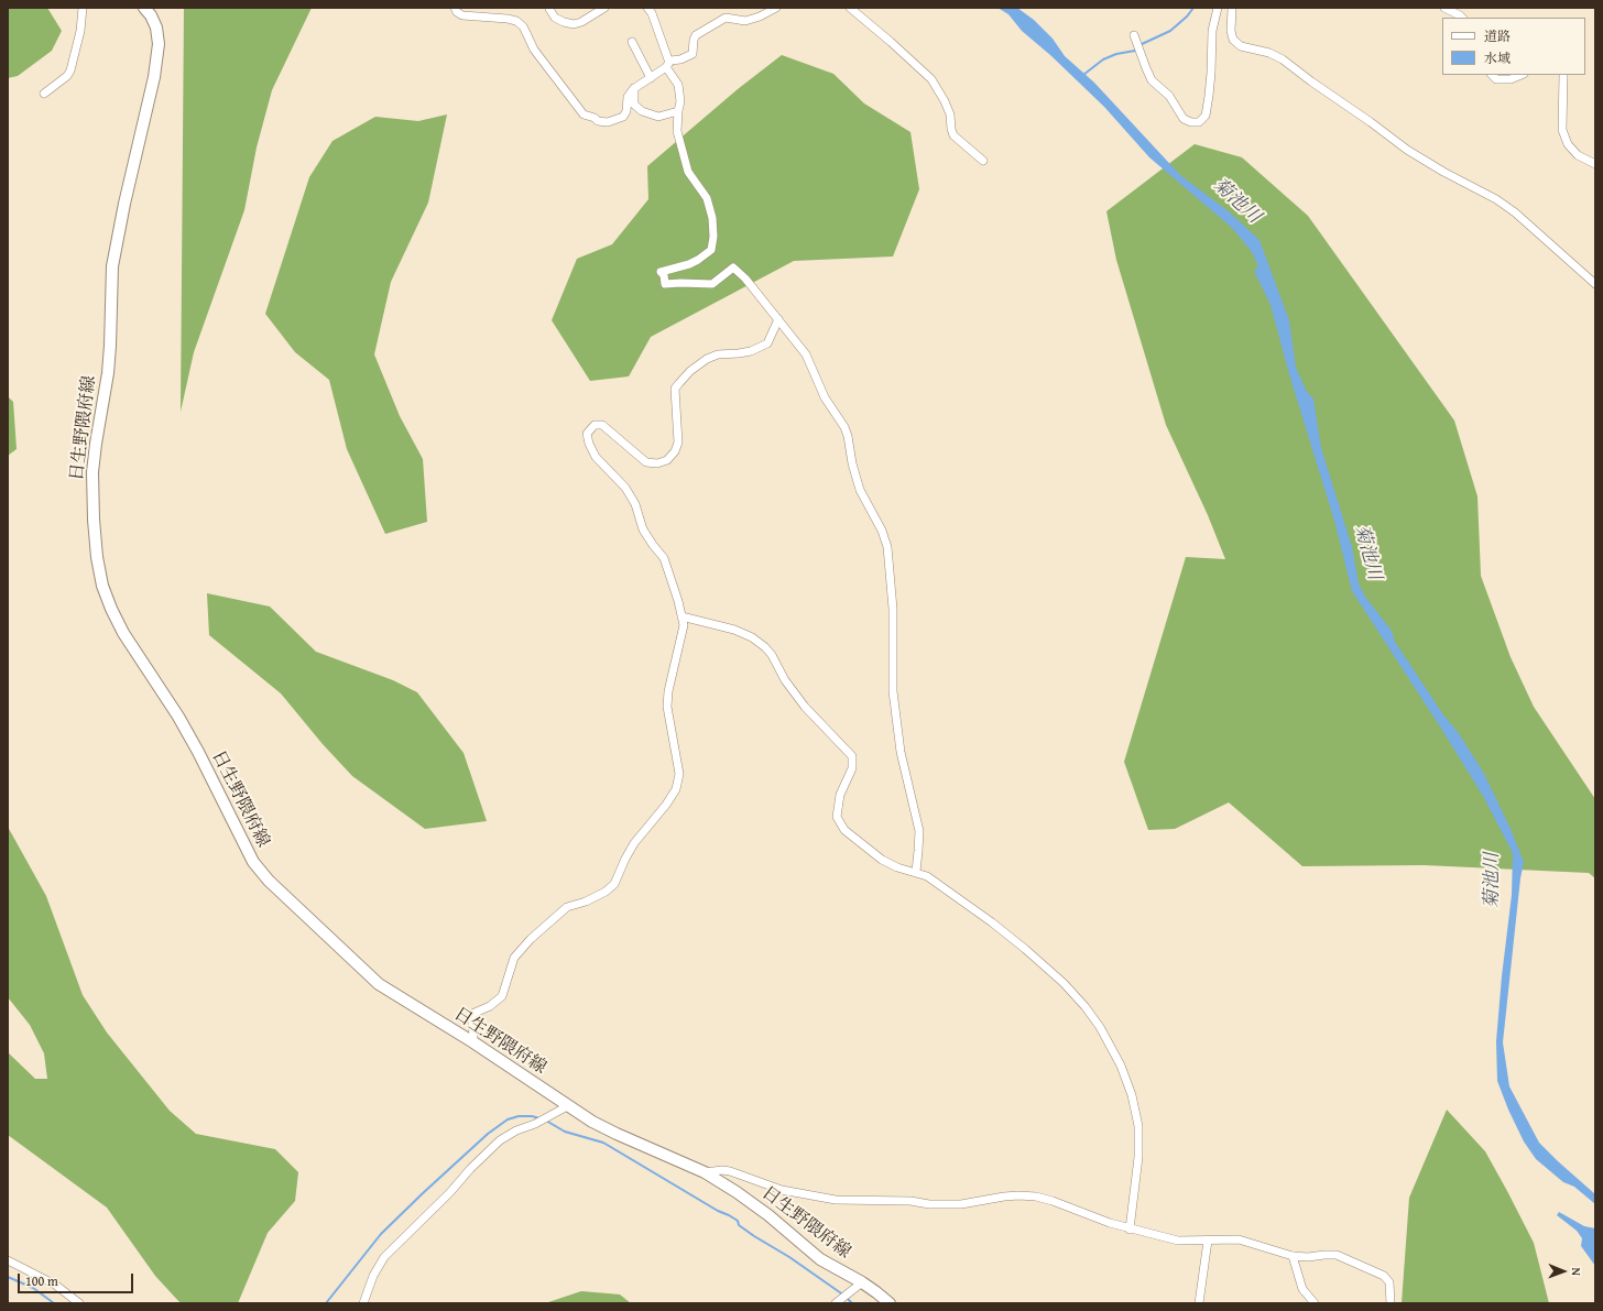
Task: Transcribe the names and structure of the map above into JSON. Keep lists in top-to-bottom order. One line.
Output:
{"streets":{"main road":["日生野隈府線"]},"water":["菊池川"],"legend":["道路","水域"],"scale_bar":"100 m","north":"right"}
